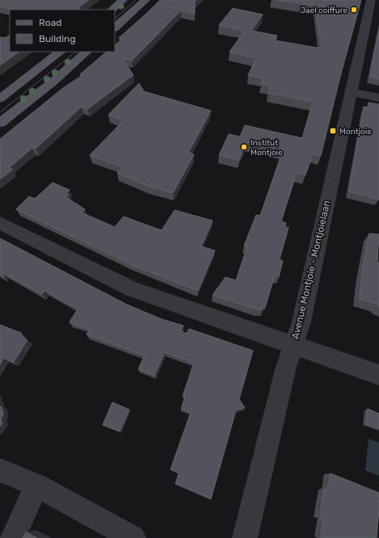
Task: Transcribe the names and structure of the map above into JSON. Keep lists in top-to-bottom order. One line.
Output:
{"streets":{"street":["Avenue Montjoie - Montjoielaan"]},"places":{"other":["Jael coiffure","Institut Montjoie"],"transit":["Montjoie"]},"legend":["Road","Building"]}
